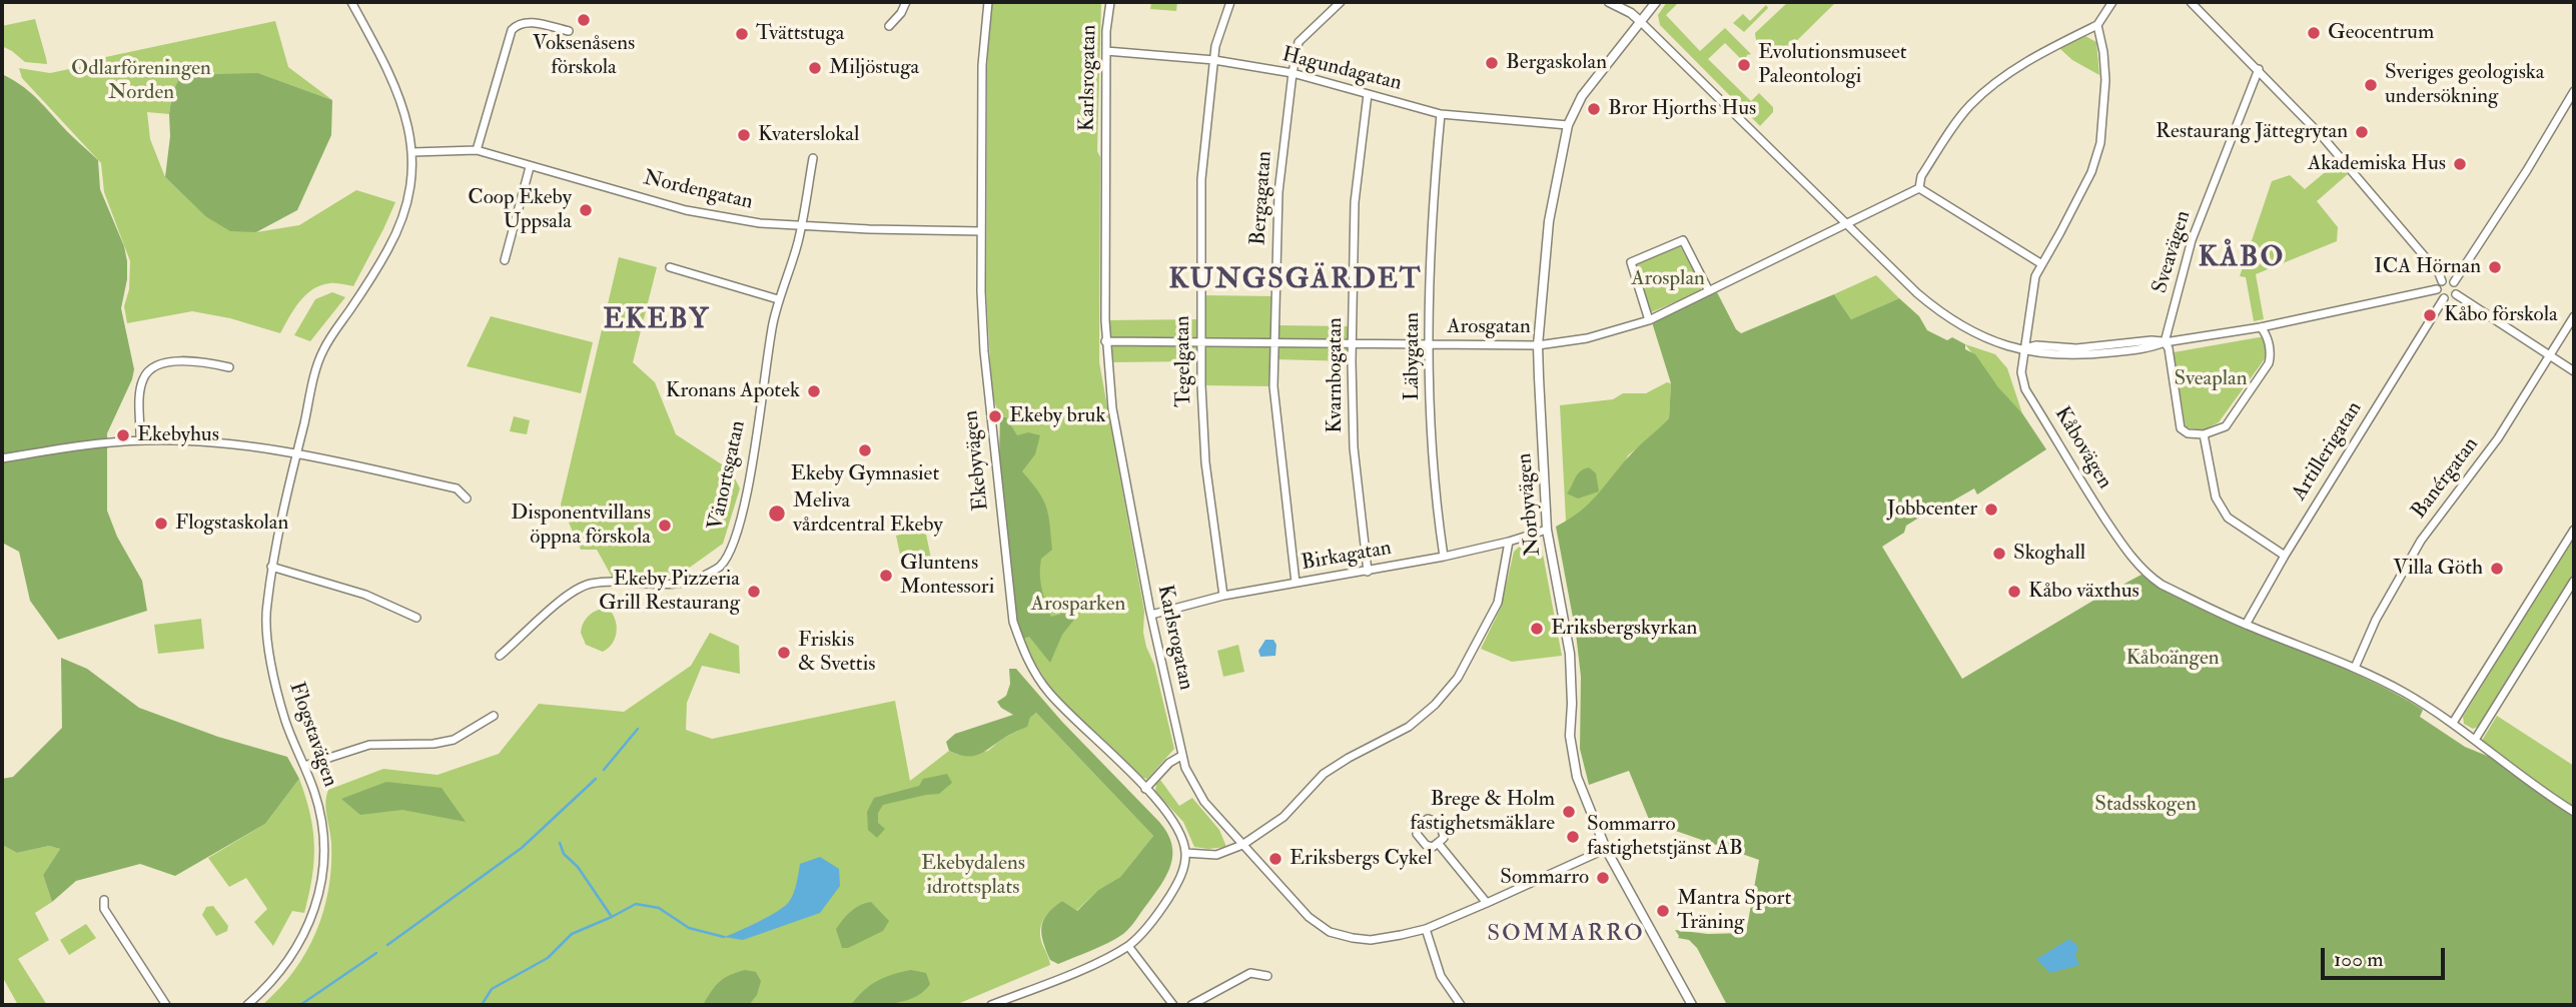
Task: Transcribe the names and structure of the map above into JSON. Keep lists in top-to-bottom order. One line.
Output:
{"streets":{"street":["Hagundagatan","Karlsrogatan","Nordengatan","Bergagatan","Sveavägen","Arosgatan","Läbygatan","Tegelgatan","Kvarnbogatan","Kåbovägen","Artillerigatan","Ekebyvägen","Vänortsgatan","Banérgatan","Norbyvägen","Birkagatan","Flogstavägen"]},"crossings":[["Hagundagatan","Karlsrogatan"],["Hagundagatan","Bergagatan"],["Hagundagatan","Läbygatan"],["Hagundagatan","Tegelgatan"],["Hagundagatan","Kvarnbogatan"],["Hagundagatan","Norbyvägen"],["Karlsrogatan","Arosgatan"],["Karlsrogatan","Norbyvägen"],["Karlsrogatan","Birkagatan"],["Nordengatan","Ekebyvägen"],["Nordengatan","Vänortsgatan"],["Nordengatan","Flogstavägen"],["Bergagatan","Arosgatan"],["Bergagatan","Birkagatan"],["Arosgatan","Läbygatan"],["Arosgatan","Tegelgatan"],["Arosgatan","Kvarnbogatan"],["Arosgatan","Norbyvägen"],["Läbygatan","Birkagatan"],["Tegelgatan","Birkagatan"],["Kvarnbogatan","Birkagatan"],["Kåbovägen","Artillerigatan"],["Kåbovägen","Banérgatan"],["Norbyvägen","Birkagatan"]],"districts":["KÅBO","KUNGSGÄRDET","EKEBY","SOMMARRO"],"parks":["Odlarföreningen Norden","Arosplan","Sveaplan","Arosparken","Kåboängen","Stadsskogen","Ekebydalens idrottsplats"],"places":["Voksenåsens förskola","Geocentrum","Tvättstuga","Bergaskolan","Evolutionsmuseet Paleontologi","Miljöstuga","Sveriges geologiska undersökning","Bror Hjorths Hus","Restaurang Jättegrytan","Kvaterslokal","Akademiska Hus","Coop Ekeby Uppsala","ICA Hörnan","Kåbo förskola","Kronans Apotek","Ekeby bruk","Ekebyhus","Ekeby Gymnasiet","Jobbcenter","Meliva vårdcentral Ekeby","Flogstaskolan","Disponentvillans öppna förskola","Skoghall","Villa Göth","Gluntens Montessori","Ekeby Pizzeria Grill Restaurang","Kåbo växthus","Eriksbergskyrkan","Friskis & Svettis","Brege & Holm fastighetsmäklare","Sommarro fastighetstjänst AB","Eriksbergs Cykel","Sommarro","Mantra Sport Träning"],"scale_bar":"100 m"}
